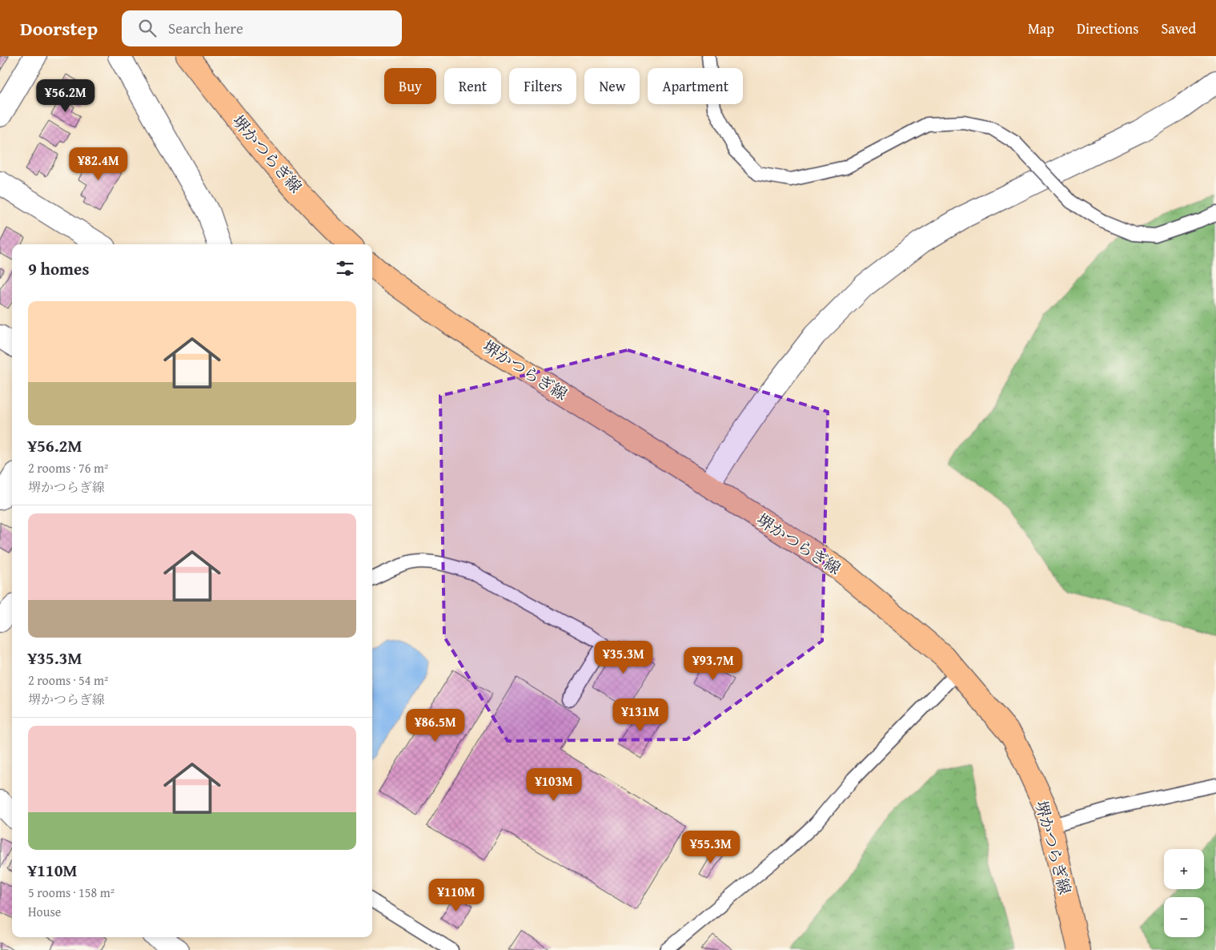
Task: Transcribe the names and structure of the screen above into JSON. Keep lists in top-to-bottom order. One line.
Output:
{"streets":{"main road":["堺かつらぎ線"]},"page":{"header":"Doorstep","search":"Search here","nav":["Map","Directions","Saved"],"chip":["Buy","Rent","Filters","New","Apartment"],"price":["¥56.2M","¥82.4M","¥35.3M","¥93.7M","¥131M","¥86.5M","¥103M","¥55.3M","¥110M"],"heading":"9 homes","list":[{"name":"¥56.2M","note":"2 rooms · 76 m² · 堺かつらぎ線"},{"name":"¥35.3M","note":"2 rooms · 54 m² · 堺かつらぎ線"},{"name":"¥110M","note":"5 rooms · 158 m² · House"}],"map_buttons":["+","−"]}}
